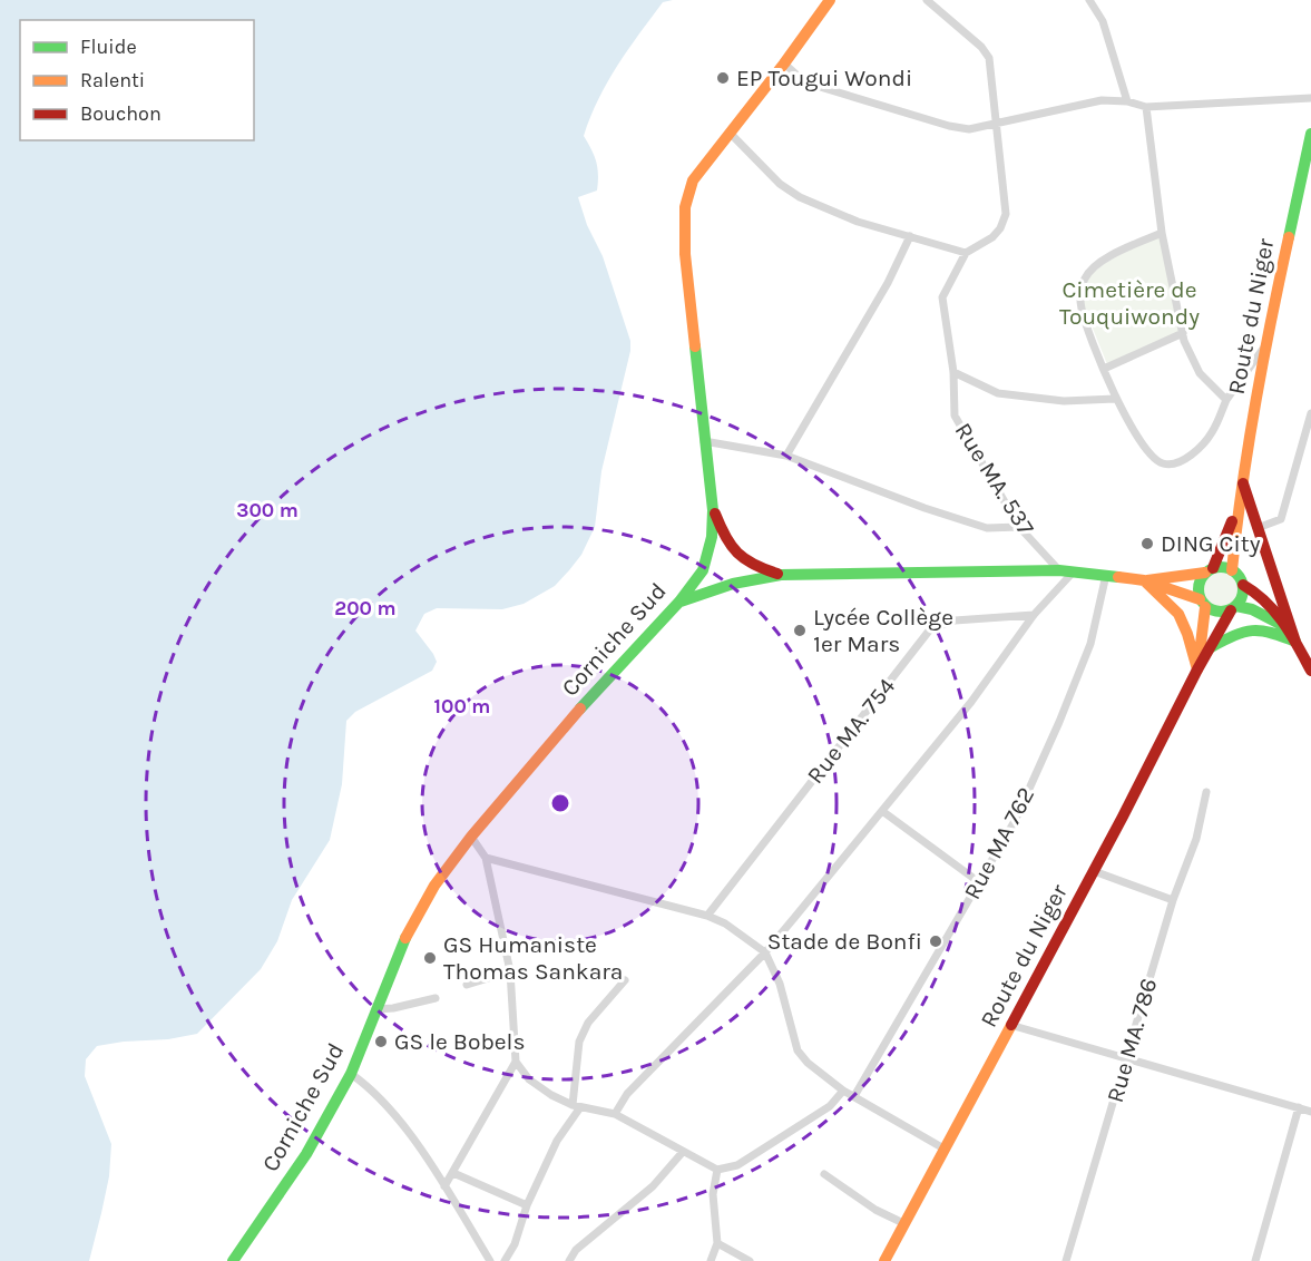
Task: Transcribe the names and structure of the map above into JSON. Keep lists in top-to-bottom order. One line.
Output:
{"streets":{"main road":["Route du Niger","Corniche Sud"],"street":["Rue MA. 537","Rue MA. 754","Rue MA 762","Rue MA. 786"]},"parks":["Cimetière de Touquiwondy"],"places":["EP Tougui Wondi","DING City","Lycée Collège 1er Mars","Stade de Bonfi","GS Humaniste Thomas Sankara","GS le Bobels"],"legend":["Fluide","Ralenti","Bouchon"],"rings":["300 m","200 m","100 m"]}
